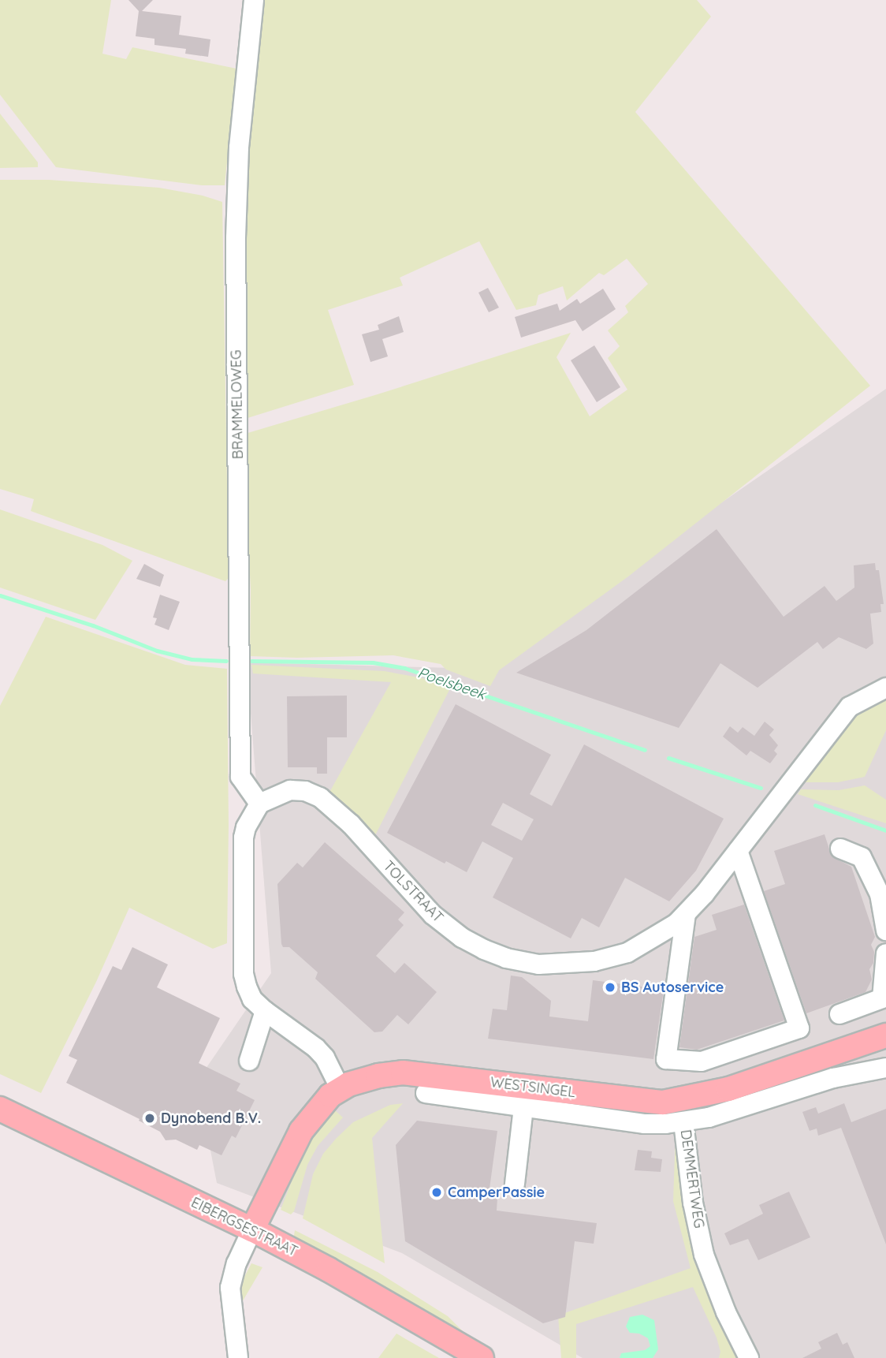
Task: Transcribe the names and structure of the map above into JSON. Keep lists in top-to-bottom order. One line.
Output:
{"streets":{"main road":["WESTSINGEL","EIBERGSESTRAAT"],"street":["BRAMMELOWEG","TOLSTRAAT","DEMMERTWEG"]},"crossings":[["BRAMMELOWEG","TOLSTRAAT"],["WESTSINGEL","DEMMERTWEG"],["WESTSINGEL","EIBERGSESTRAAT"]],"water":["Poelsbeek"],"places":["BS Autoservice","Dynobend B.V.","CamperPassie"]}
